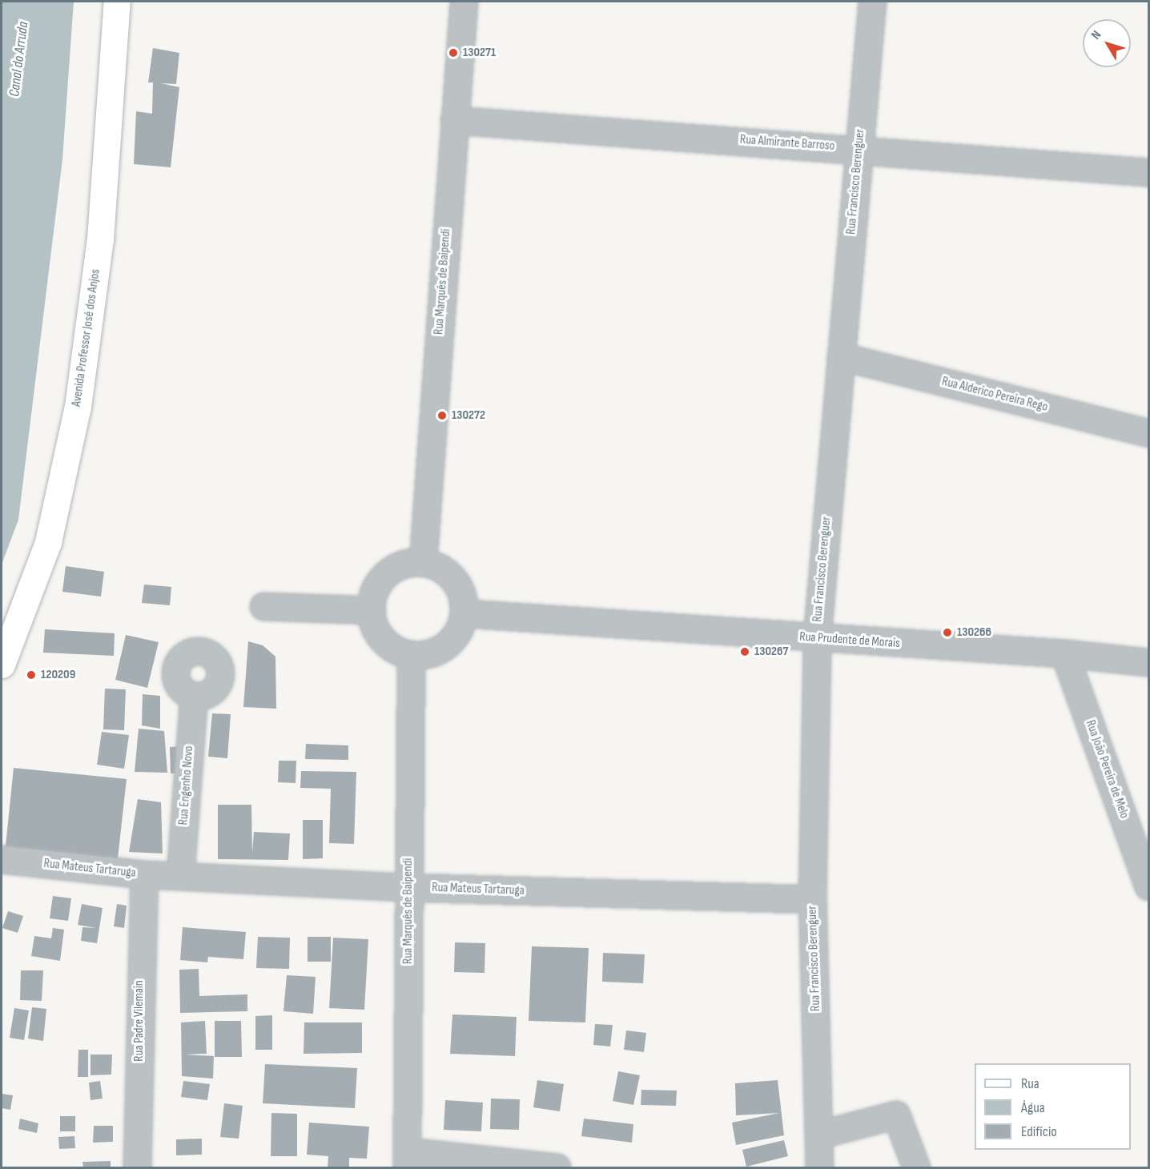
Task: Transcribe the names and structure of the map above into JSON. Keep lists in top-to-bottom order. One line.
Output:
{"streets":{"main road":["Avenida Professor José dos Anjos"],"street":["Rua Almirante Barroso","Rua Francisco Berenguer","Rua Marquês de Baipendi","Rua Alderico Pereira Rego","Rua Prudente de Morais","Rua João Pereira de Melo","Rua Engenho Novo","Rua Mateus Tartaruga","Rua Padre Vilemain"]},"crossings":[["Rua Almirante Barroso","Rua Francisco Berenguer"],["Rua Almirante Barroso","Rua Marquês de Baipendi"],["Rua Francisco Berenguer","Rua Alderico Pereira Rego"],["Rua Francisco Berenguer","Rua Prudente de Morais"],["Rua Francisco Berenguer","Rua Mateus Tartaruga"],["Rua Marquês de Baipendi","Rua Prudente de Morais"],["Rua Marquês de Baipendi","Rua Mateus Tartaruga"],["Rua Prudente de Morais","Rua João Pereira de Melo"],["Rua Engenho Novo","Rua Mateus Tartaruga"],["Rua Mateus Tartaruga","Rua Padre Vilemain"]],"water":["Canal do Arruda"],"places":["130271","130272","130266","130267","120209"],"legend":["Rua","Água","Edifício"],"north":"top left"}
